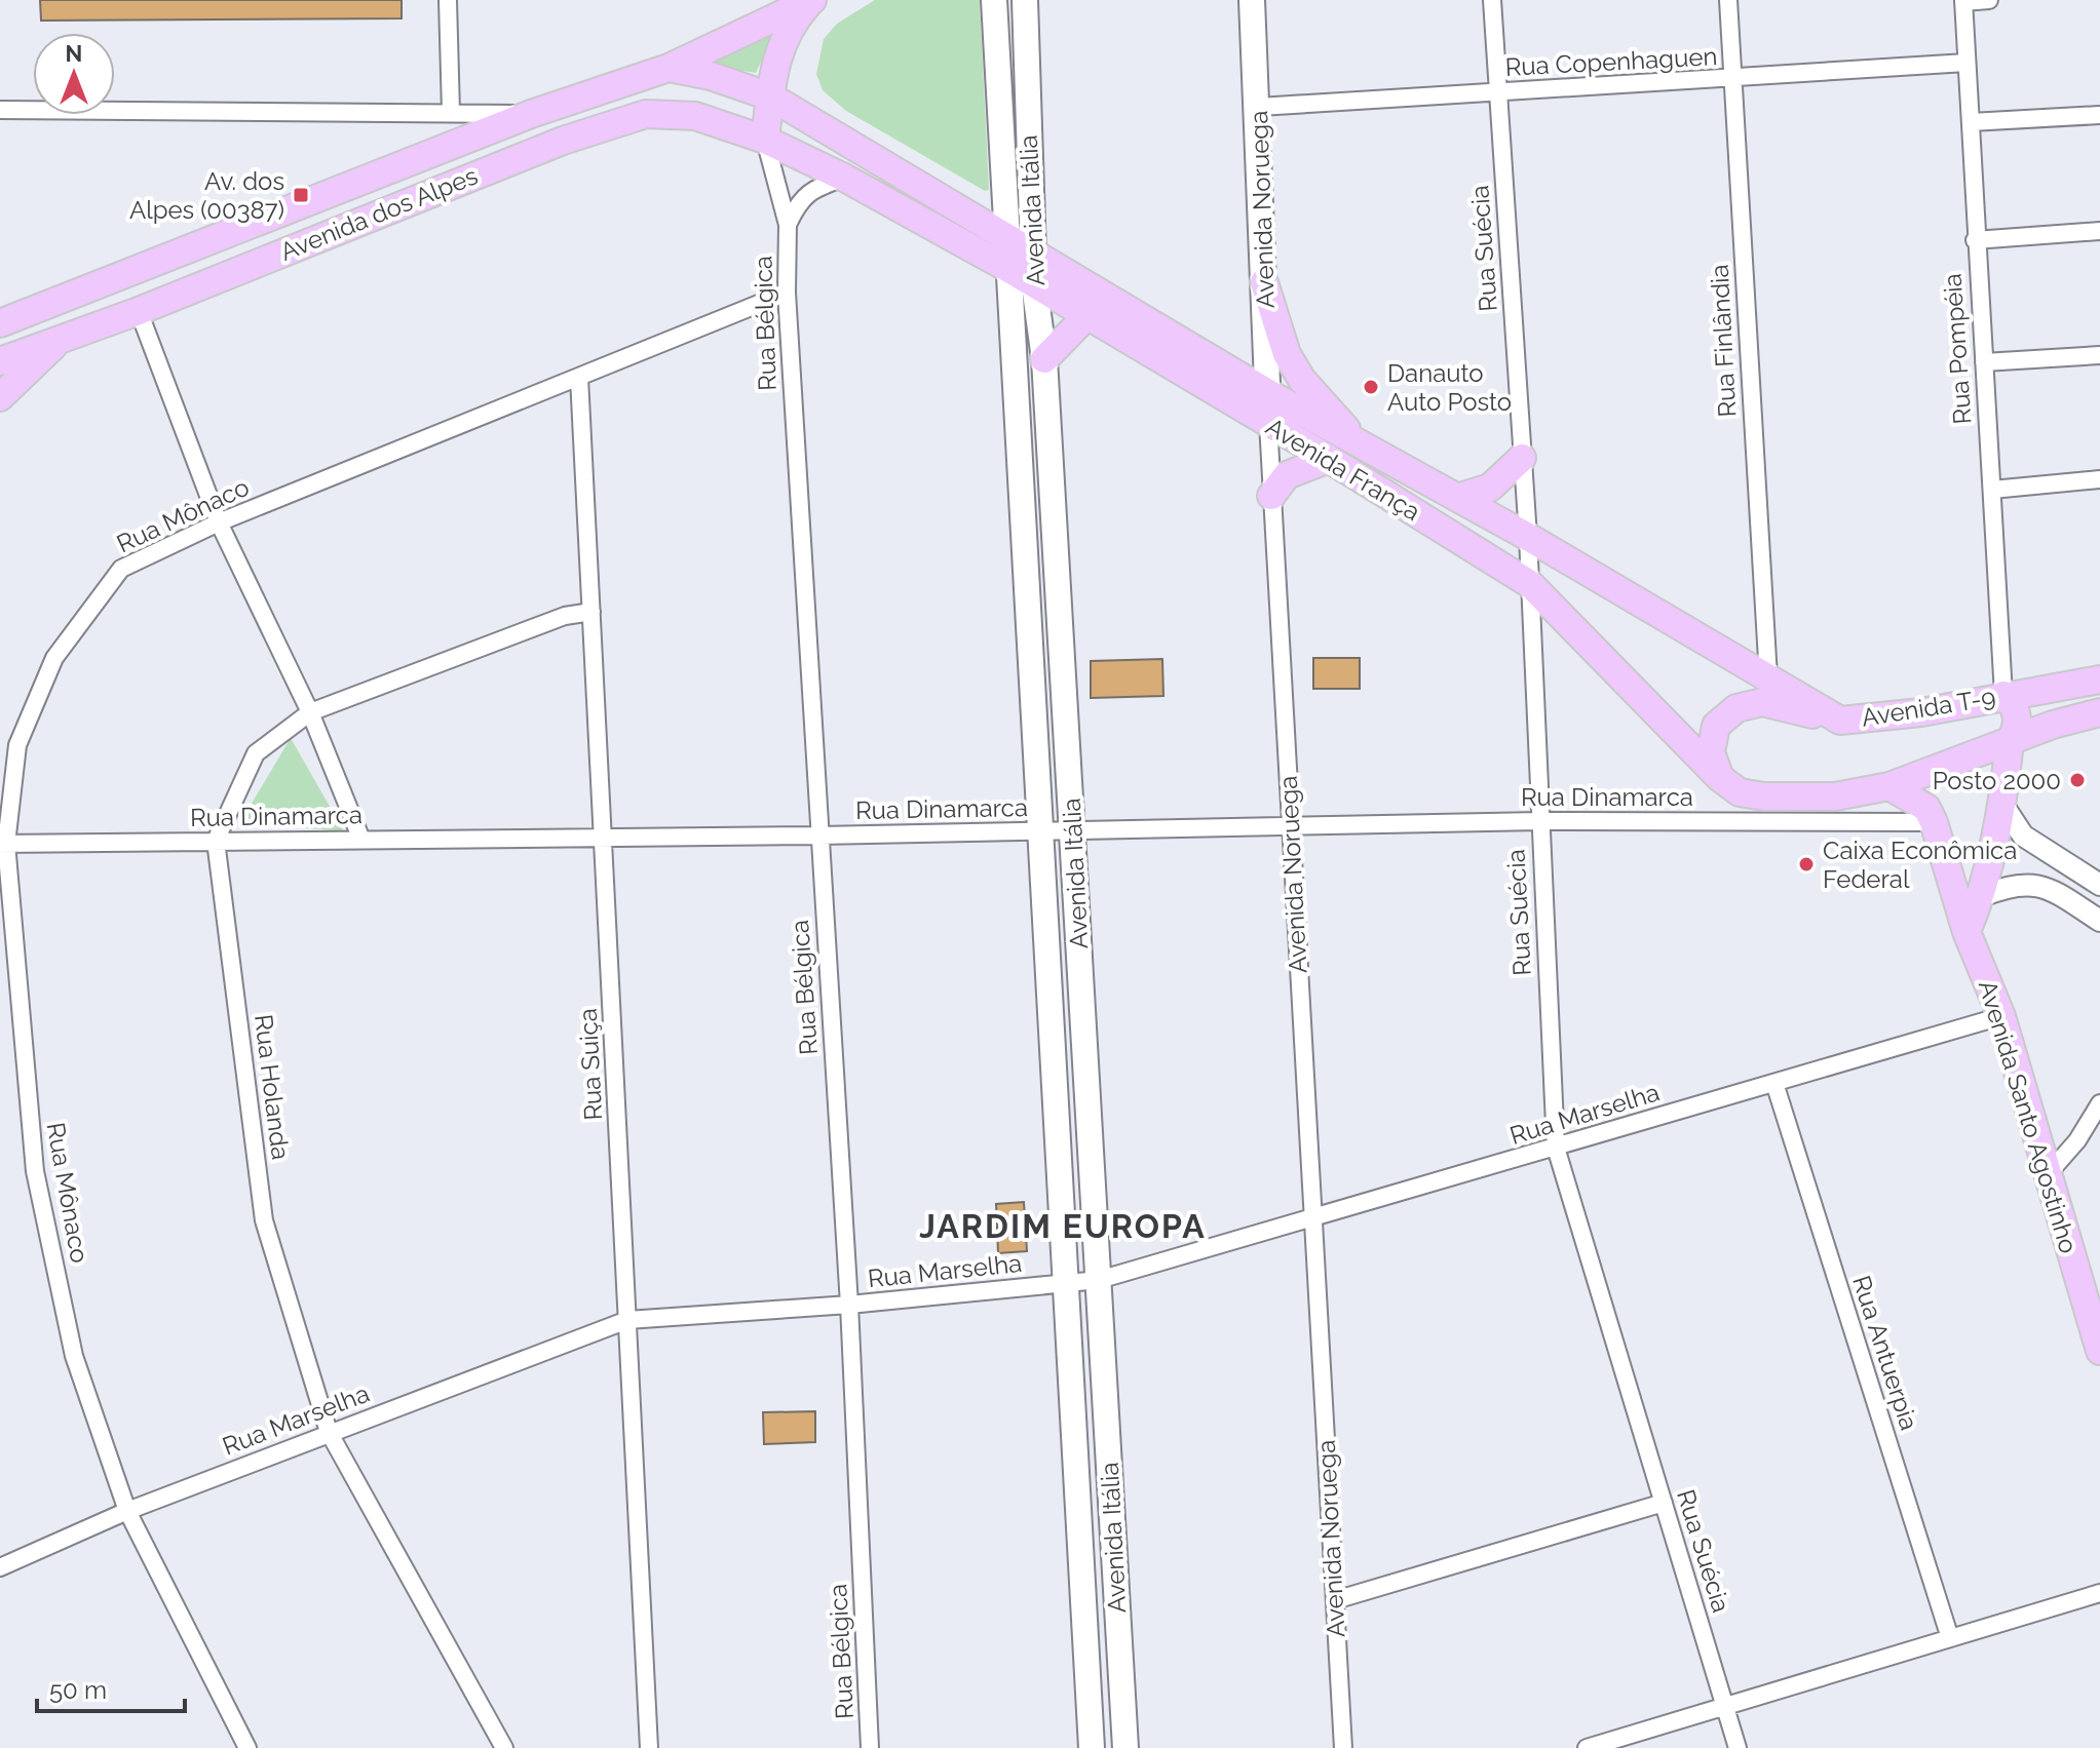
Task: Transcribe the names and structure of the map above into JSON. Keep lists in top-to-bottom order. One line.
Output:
{"streets":{"main road":["Avenida Noruega","Avenida Itália","Avenida dos Alpes","Avenida França","Avenida T-9","Avenida Santo Agostinho"],"street":["Rua Copenhaguen","Rua Suécia","Rua Bélgica","Rua Finlândia","Rua Pompéia","Rua Mônaco","Rua Dinamarca","Rua Suiça","Rua Holanda","Rua Marselha","Rua Antuerpia"]},"crossings":[["Rua Copenhaguen","Avenida Noruega"],["Rua Copenhaguen","Rua Suécia"],["Rua Copenhaguen","Rua Finlândia"],["Rua Copenhaguen","Rua Pompéia"],["Avenida Noruega","Avenida França"],["Avenida Noruega","Rua Dinamarca"],["Avenida Noruega","Rua Marselha"],["Avenida Itália","Avenida França"],["Avenida Itália","Rua Dinamarca"],["Avenida Itália","Rua Marselha"],["Avenida dos Alpes","Rua Bélgica"],["Avenida dos Alpes","Avenida França"],["Rua Suécia","Avenida França"],["Rua Suécia","Rua Dinamarca"],["Rua Suécia","Rua Marselha"],["Rua Bélgica","Avenida França"],["Rua Bélgica","Rua Mônaco"],["Rua Bélgica","Rua Dinamarca"],["Rua Bélgica","Rua Marselha"],["Rua Finlândia","Avenida França"],["Rua Finlândia","Avenida T-9"],["Rua Pompéia","Avenida T-9"],["Avenida França","Avenida T-9"],["Rua Mônaco","Rua Dinamarca"],["Rua Mônaco","Rua Suiça"],["Rua Mônaco","Rua Marselha"],["Rua Dinamarca","Rua Suiça"],["Rua Dinamarca","Rua Holanda"],["Rua Dinamarca","Avenida Santo Agostinho"],["Rua Suiça","Rua Marselha"],["Rua Holanda","Rua Marselha"],["Rua Marselha","Avenida Santo Agostinho"],["Rua Marselha","Rua Antuerpia"]],"districts":["JARDIM EUROPA"],"places":{"transit":["Av. dos Alpes (00387)"],"other":["Danauto Auto Posto","Posto 2000","Caixa Econômica Federal"]},"scale_bar":"50 m","north":"top"}
